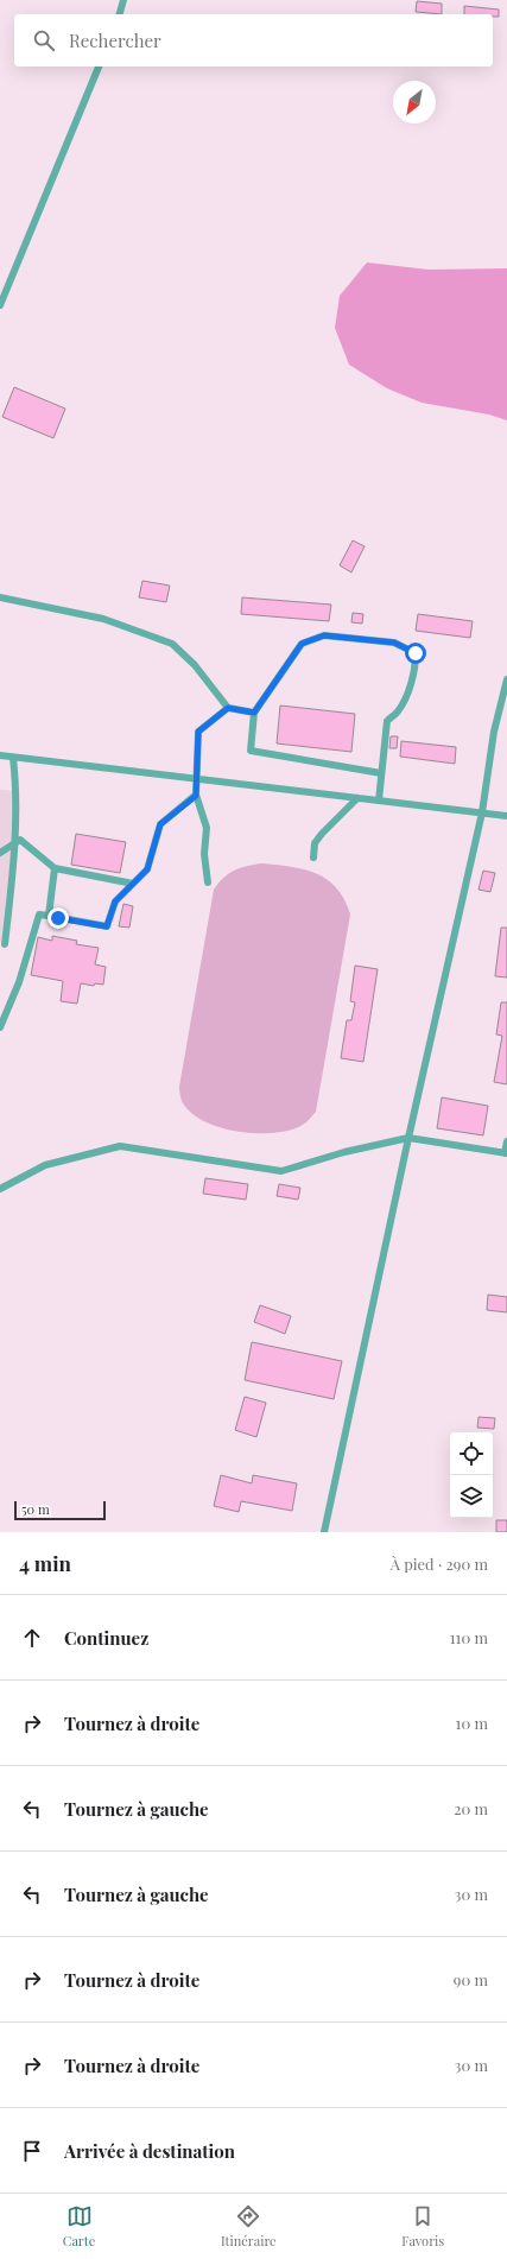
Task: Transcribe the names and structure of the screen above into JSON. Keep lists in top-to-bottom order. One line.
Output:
{"scale_bar":"50 m","north":"bottom left","page":{"search":"Rechercher","scale":"50 m","heading":["4 min","À pied · 290 m"],"list":[["Continuez","110 m"],["Tournez à droite","10 m"],["Tournez à gauche","20 m"],["Tournez à gauche","30 m"],["Tournez à droite","90 m"],["Tournez à droite","30 m"],"Arrivée à destination"],"nav":["Carte","Itinéraire","Favoris"]}}
